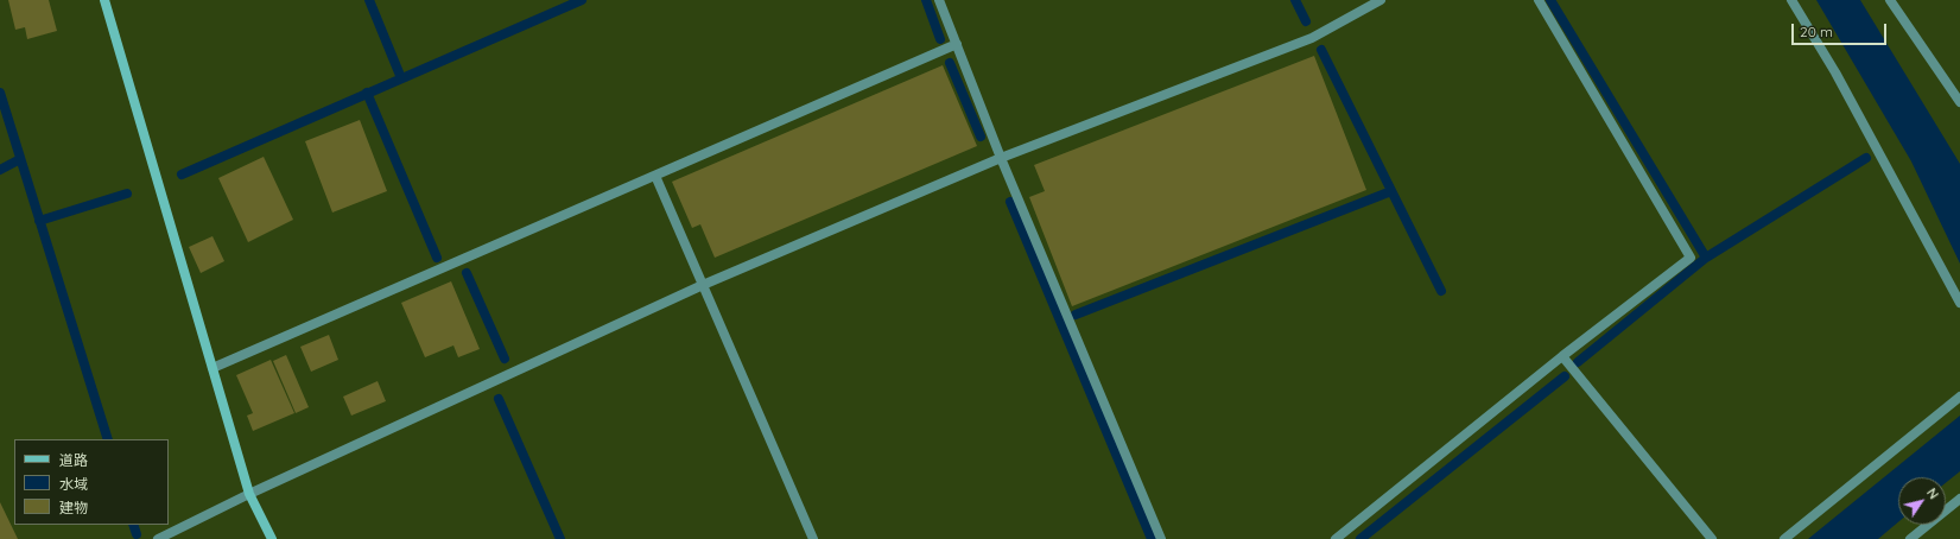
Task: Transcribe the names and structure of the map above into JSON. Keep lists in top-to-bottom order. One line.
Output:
{"legend":["道路","水域","建物"],"scale_bar":"20 m","north":"top right"}
